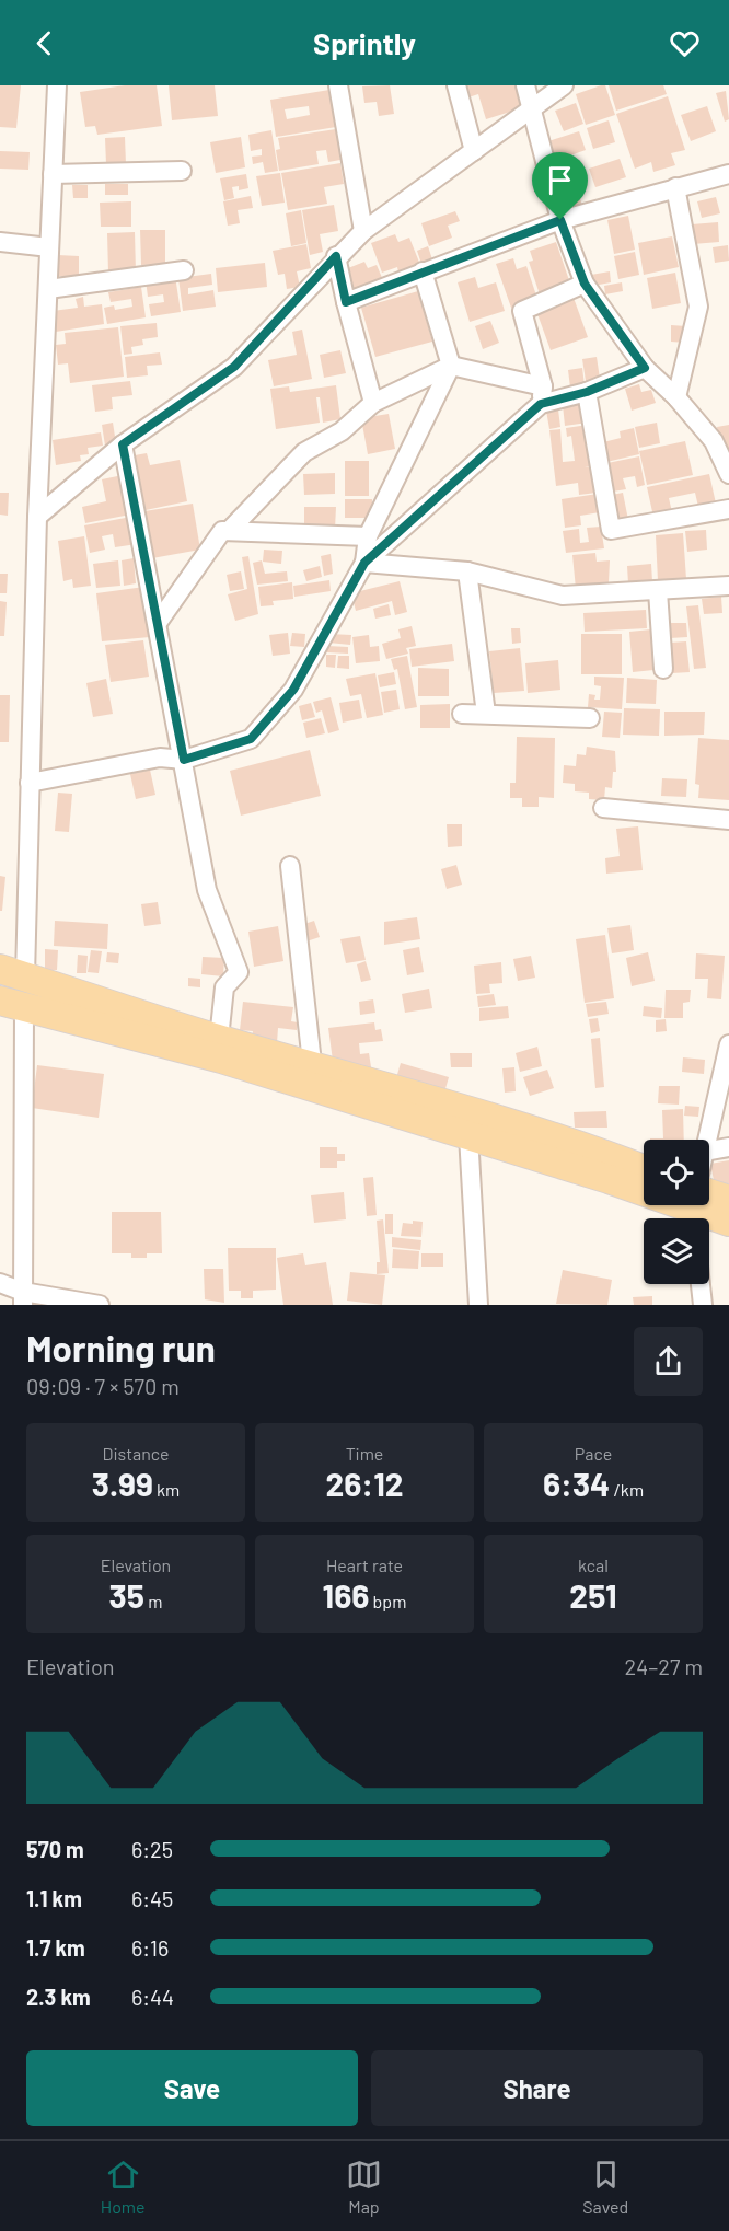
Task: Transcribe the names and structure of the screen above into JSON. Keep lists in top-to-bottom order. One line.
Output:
{"page":{"header":"Sprintly","heading":["Morning run","09:09 · 7 × 570 m"],"stats":[["Distance","3.99 km"],["Time","26:12"],["Pace","6:34 /km"],["Elevation","35 m"],["Heart rate","166 bpm"],["kcal","251"]],"chart":["Elevation","24–27 m"],"list":[{"name":"570 m","note":"6:25"},{"name":"1.1 km","note":"6:45"},{"name":"1.7 km","note":"6:16"},{"name":"2.3 km","note":"6:44"}],"buttons":["Save","Share"],"tabs":["Home","Map","Saved"]}}
